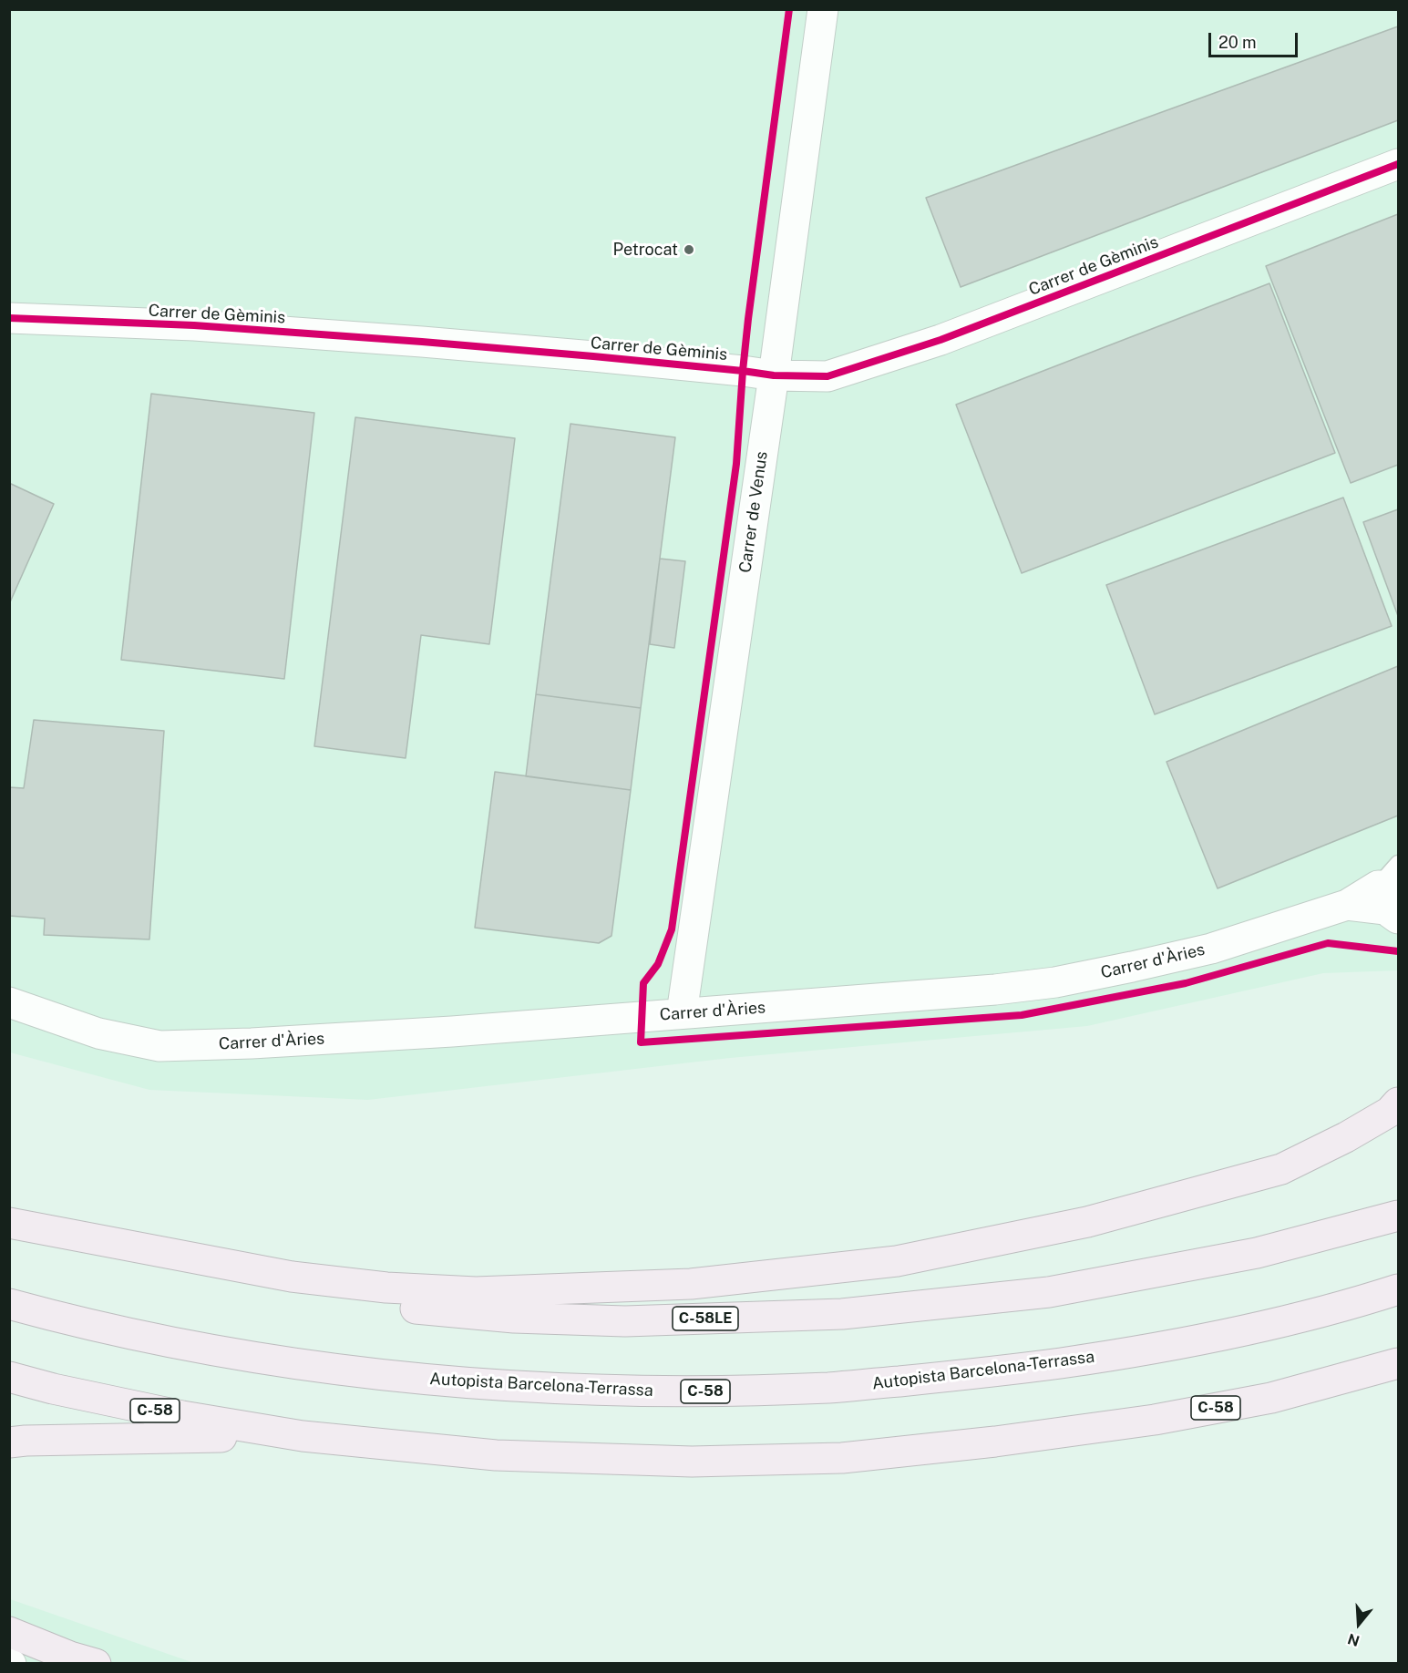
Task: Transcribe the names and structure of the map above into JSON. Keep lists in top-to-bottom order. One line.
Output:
{"streets":{"highway":["C-58LE","Autopista Barcelona-Terrassa","C-58"],"street":["Carrer de Gèminis","Carrer de Venus","Carrer d'Àries"]},"crossings":[["Carrer de Gèminis","Carrer de Venus"],["Carrer de Venus","Carrer d'Àries"]],"places":["Petrocat"],"scale_bar":"20 m","north":"bottom"}
